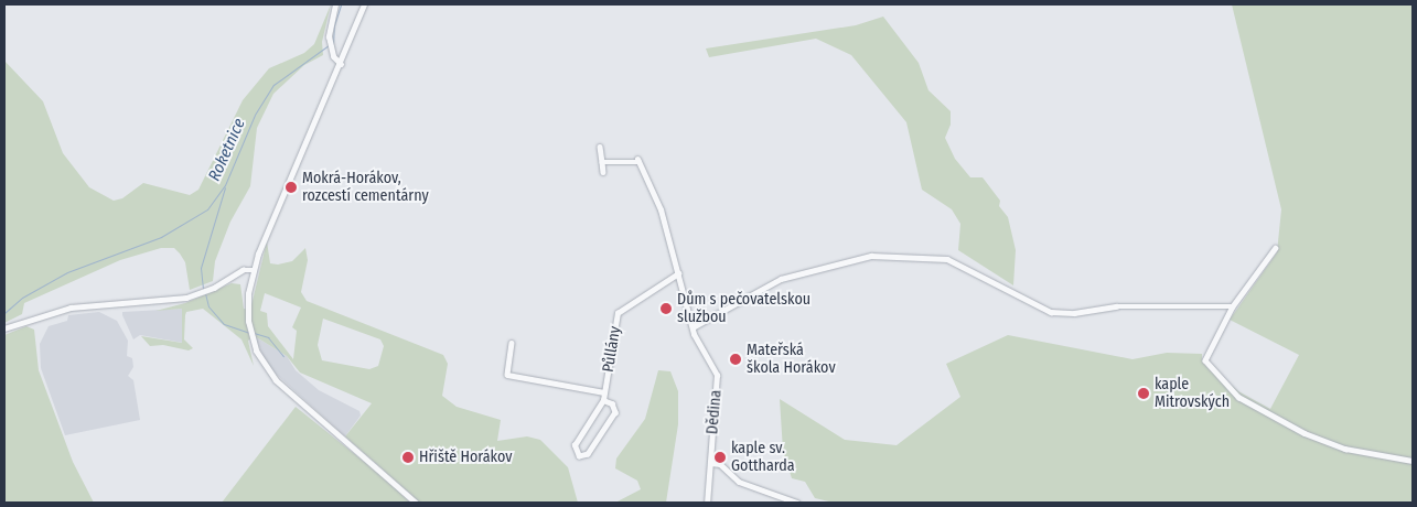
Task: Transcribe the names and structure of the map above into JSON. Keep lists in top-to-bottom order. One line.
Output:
{"streets":{"street":["Půllány","Dědina"]},"water":["Roketnice"],"places":["Mokrá-Horákov, rozcestí cementárny","Dům s pečovatelskou službou","Mateřská škola Horákov","kaple Mitrovských","Hřiště Horákov","kaple sv. Gottharda"]}
